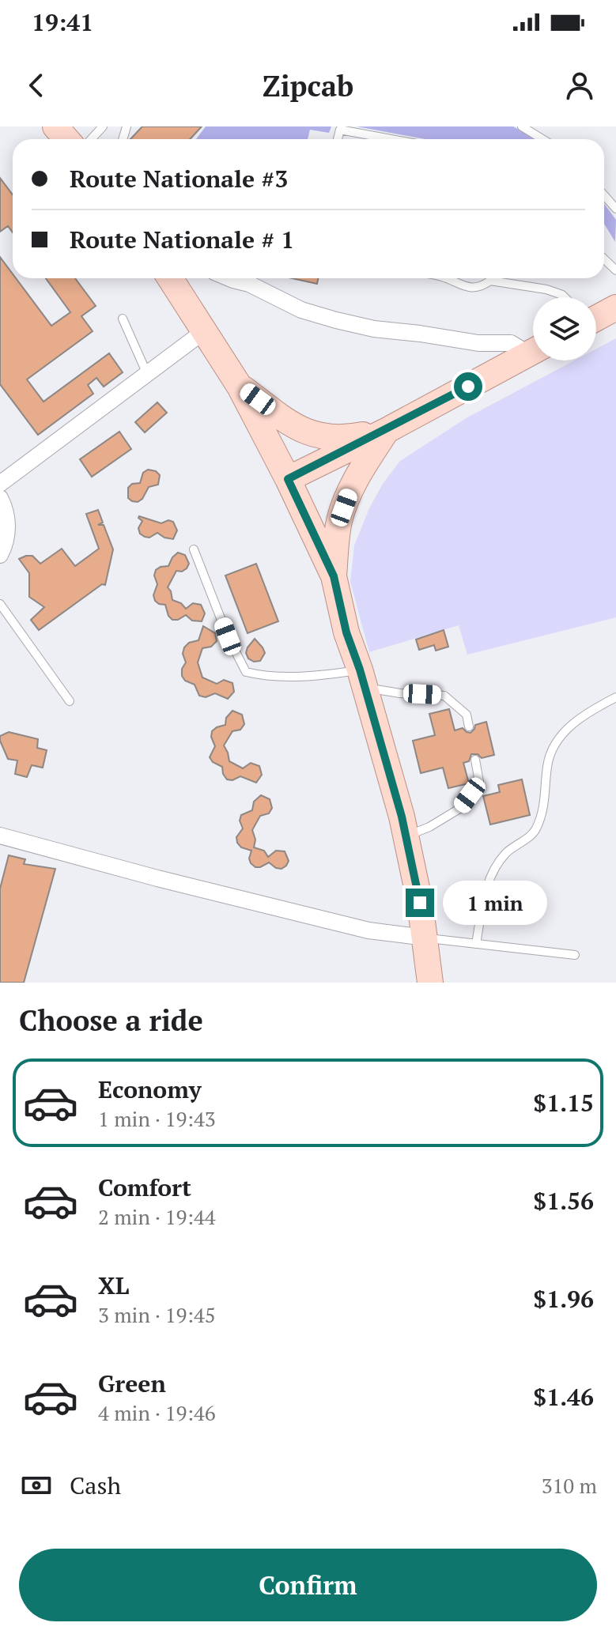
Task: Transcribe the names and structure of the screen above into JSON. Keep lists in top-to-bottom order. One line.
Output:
{"page":{"status":"19:41","header":"Zipcab","banner":["Route Nationale #3","Route Nationale # 1"],"bubble":"1 min","heading":"Choose a ride","list":[{"name":"Economy","note":"1 min · 19:43","value":"$1.15"},{"name":"Comfort","note":"2 min · 19:44","value":"$1.56"},{"name":"XL","note":"3 min · 19:45","value":"$1.96"},{"name":"Green","note":"4 min · 19:46","value":"$1.46"}],"pay":["Cash","310 m"],"buttons":"Confirm"}}
